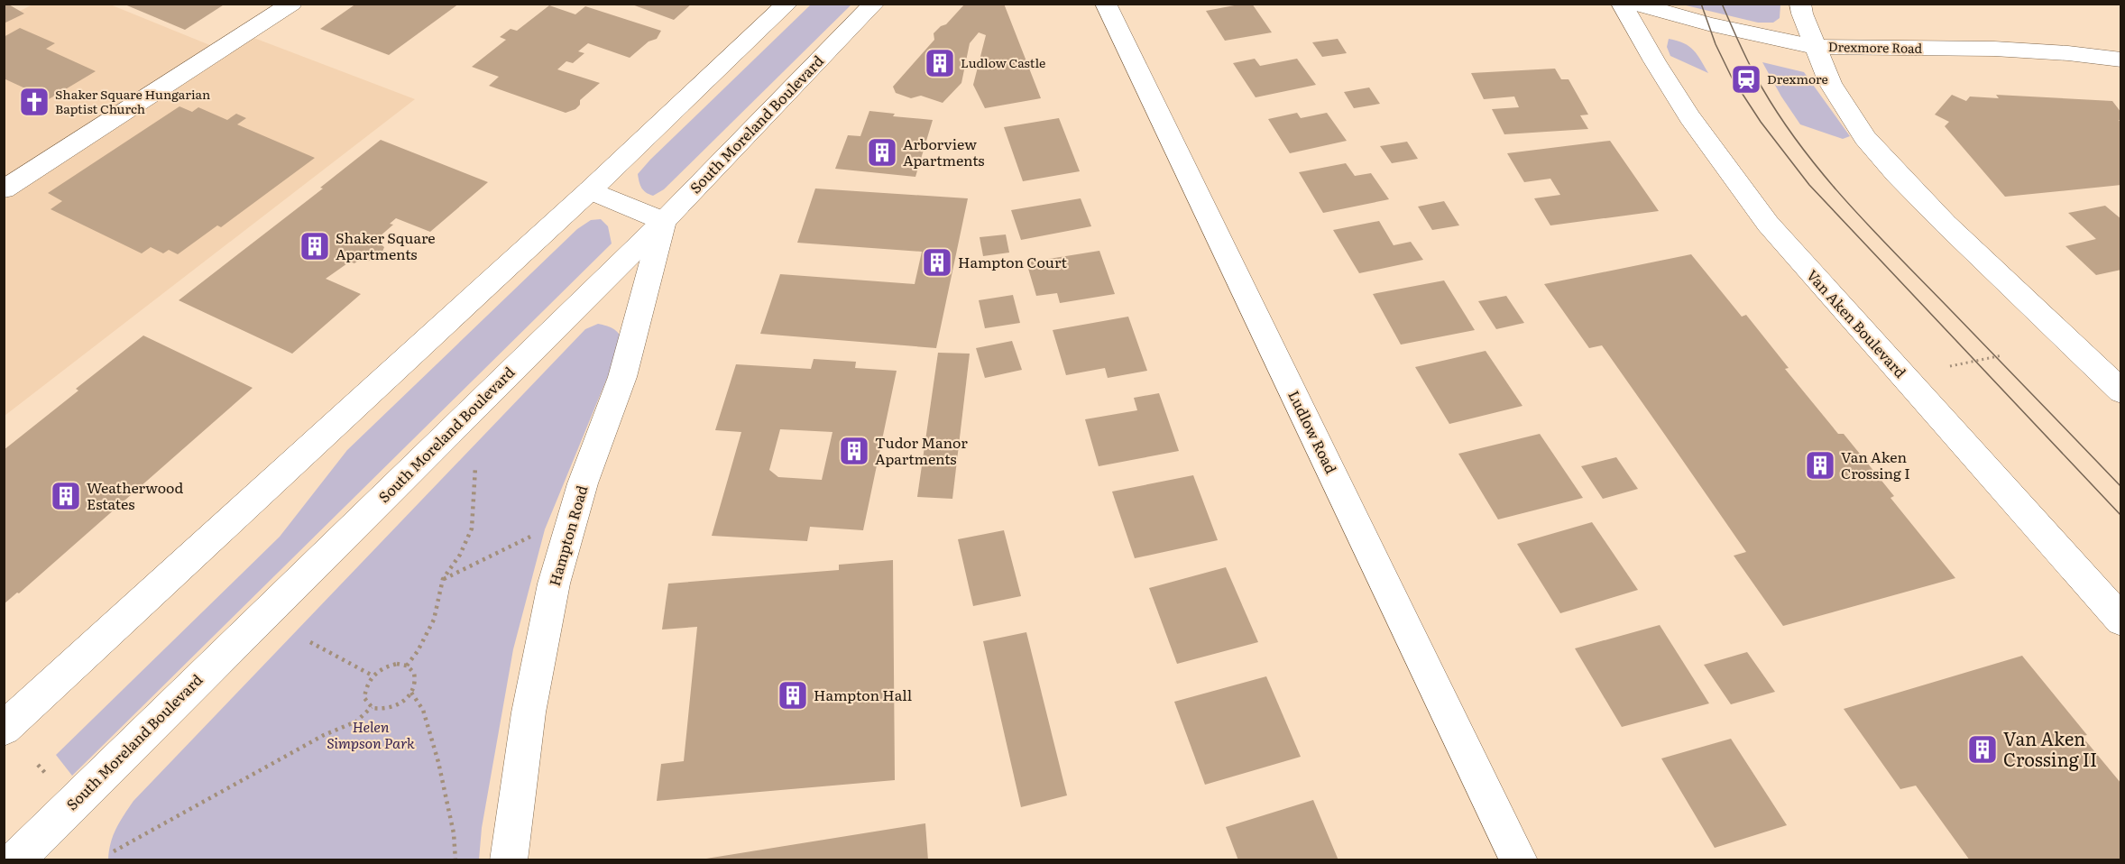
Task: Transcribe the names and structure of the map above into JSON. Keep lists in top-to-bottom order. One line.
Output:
{"streets":{"street":["Drexmore Road","South Moreland Boulevard","Van Aken Boulevard","Ludlow Road","Hampton Road"]},"crossings":[["South Moreland Boulevard","Hampton Road"]],"parks":["Helen Simpson Park"],"places":{"building":["Ludlow Castle","Arborview Apartments","Shaker Square Apartments","Hampton Court","Tudor Manor Apartments","Van Aken Crossing I","Weatherwood Estates","Hampton Hall","Van Aken Crossing II"],"station":["Drexmore"],"church":["Shaker Square Hungarian Baptist Church"]}}
